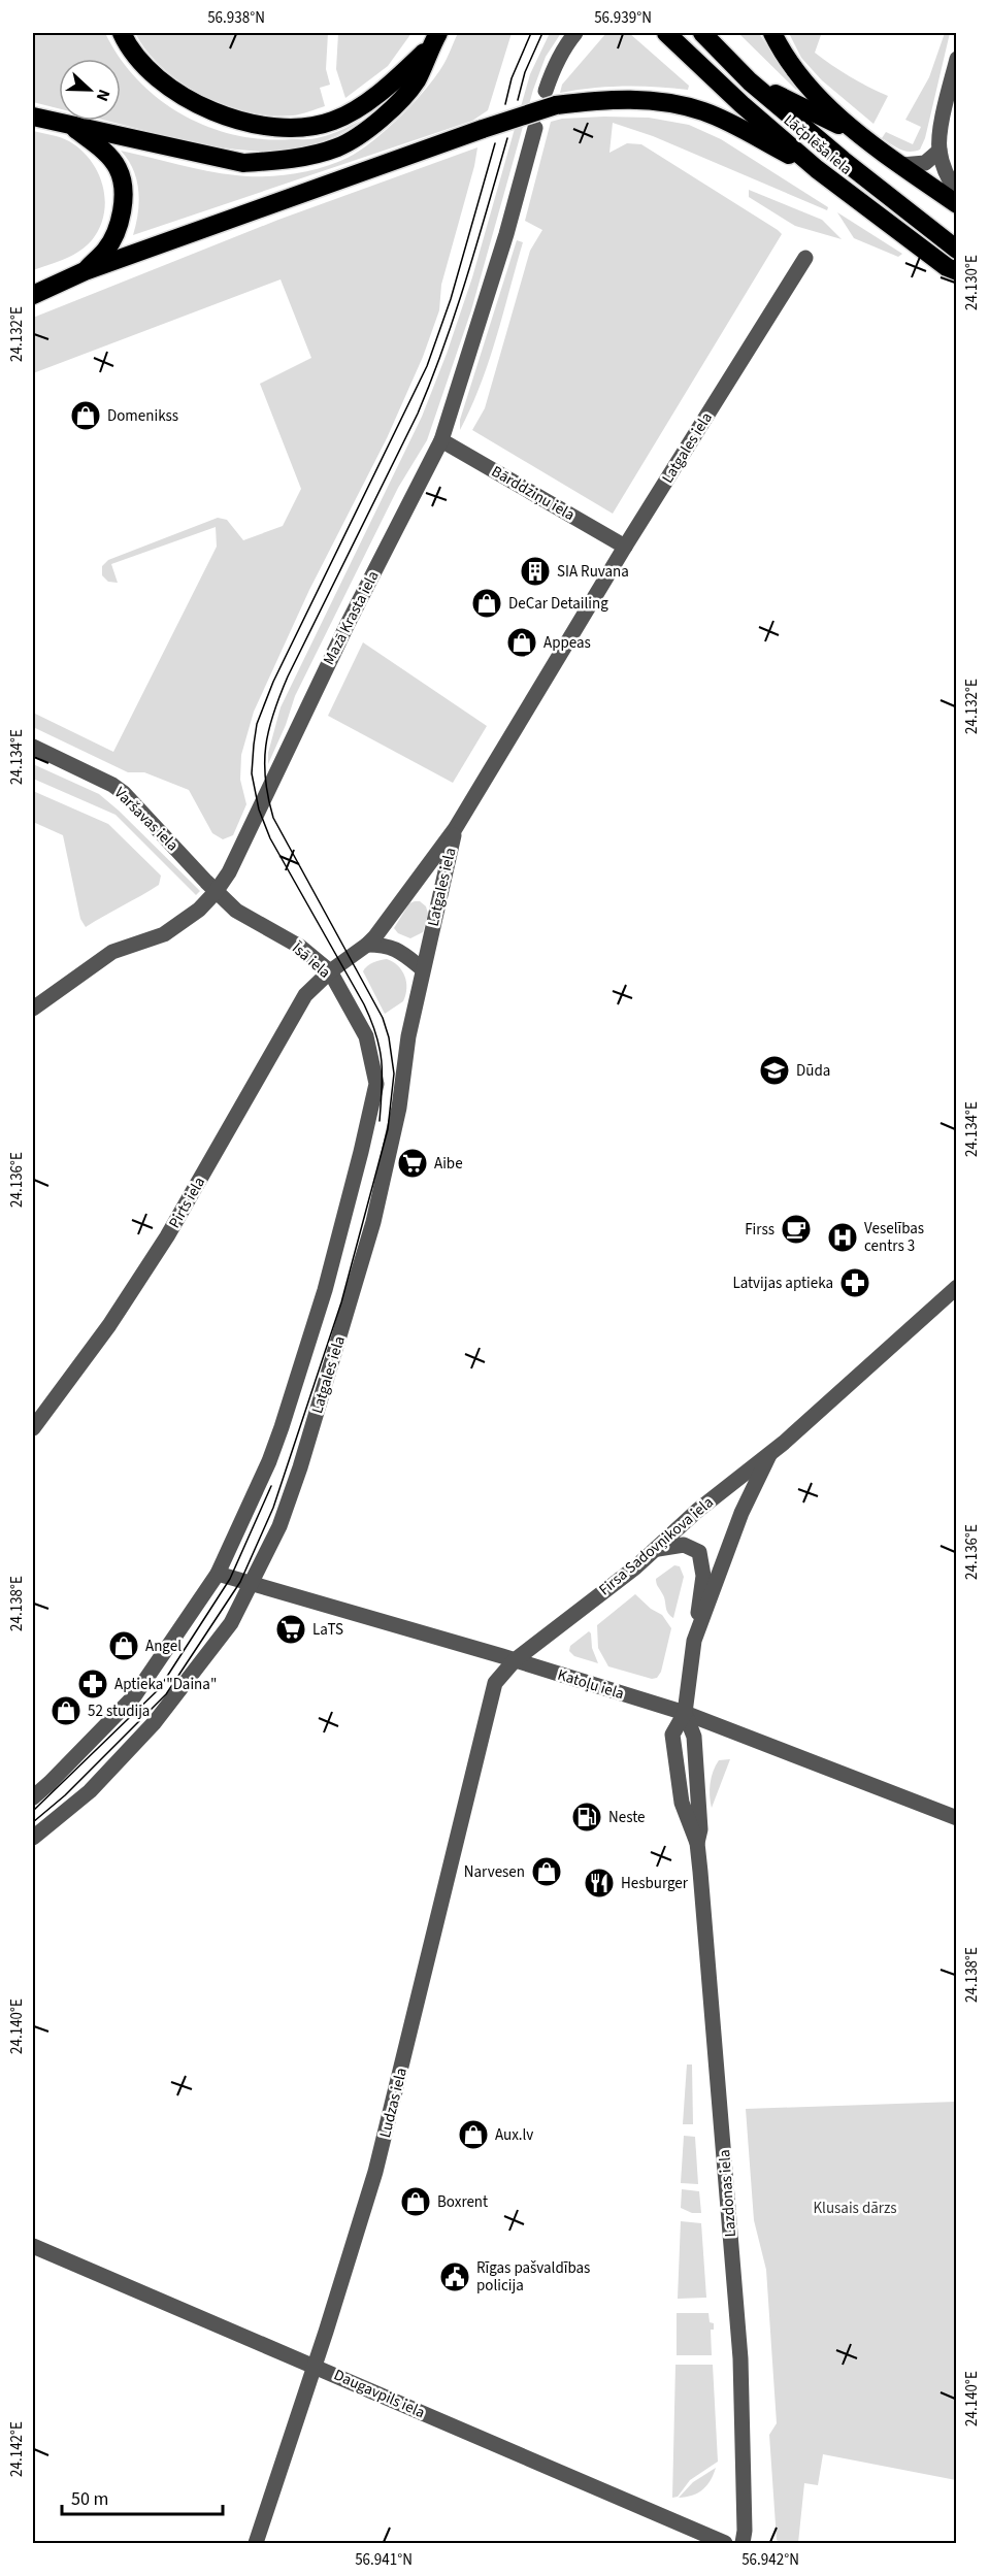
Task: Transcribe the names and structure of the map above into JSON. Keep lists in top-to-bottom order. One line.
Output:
{"streets":{"highway":["Lāčplēša iela"],"street":["Latgales iela","Bārddziņu iela","Mazā Krasta iela","Varšavas iela","Īsā iela","Pirts iela","Firsa Sadovņikova iela","Katoļu iela","Ludzas iela","Lazdonas iela","Daugavpils iela"]},"crossings":[["Latgales iela","Bārddziņu iela"],["Latgales iela","Īsā iela"],["Latgales iela","Pirts iela"],["Latgales iela","Katoļu iela"],["Bārddziņu iela","Mazā Krasta iela"],["Mazā Krasta iela","Varšavas iela"],["Mazā Krasta iela","Īsā iela"],["Varšavas iela","Īsā iela"],["Īsā iela","Pirts iela"],["Firsa Sadovņikova iela","Katoļu iela"],["Firsa Sadovņikova iela","Ludzas iela"],["Firsa Sadovņikova iela","Lazdonas iela"],["Katoļu iela","Ludzas iela"],["Katoļu iela","Lazdonas iela"],["Ludzas iela","Daugavpils iela"]],"parks":["Klusais dārzs"],"places":{"shop":["Domenikss","DeCar Detailing","Appeas","Angel","52 studija","Narvesen","Aux.lv","Boxrent"],"building":["SIA Ruvana"],"school or university":["Dūda"],"supermarket":["Aibe","LaTS"],"cafe":["Firss"],"hospital":["Veselības centrs 3"],"pharmacy":["Latvijas aptieka","Aptieka \"Daina\""],"fuel station":["Neste"],"restaurant":["Hesburger"],"public building":["Rīgas pašvaldības policija"]},"scale_bar":"50 m","north":"right","coordinates":["56.938°N","56.939°N","24.130°E","24.132°E","24.134°E","24.136°E","24.138°E","24.140°E","24.142°E","56.941°N","56.942°N"]}
